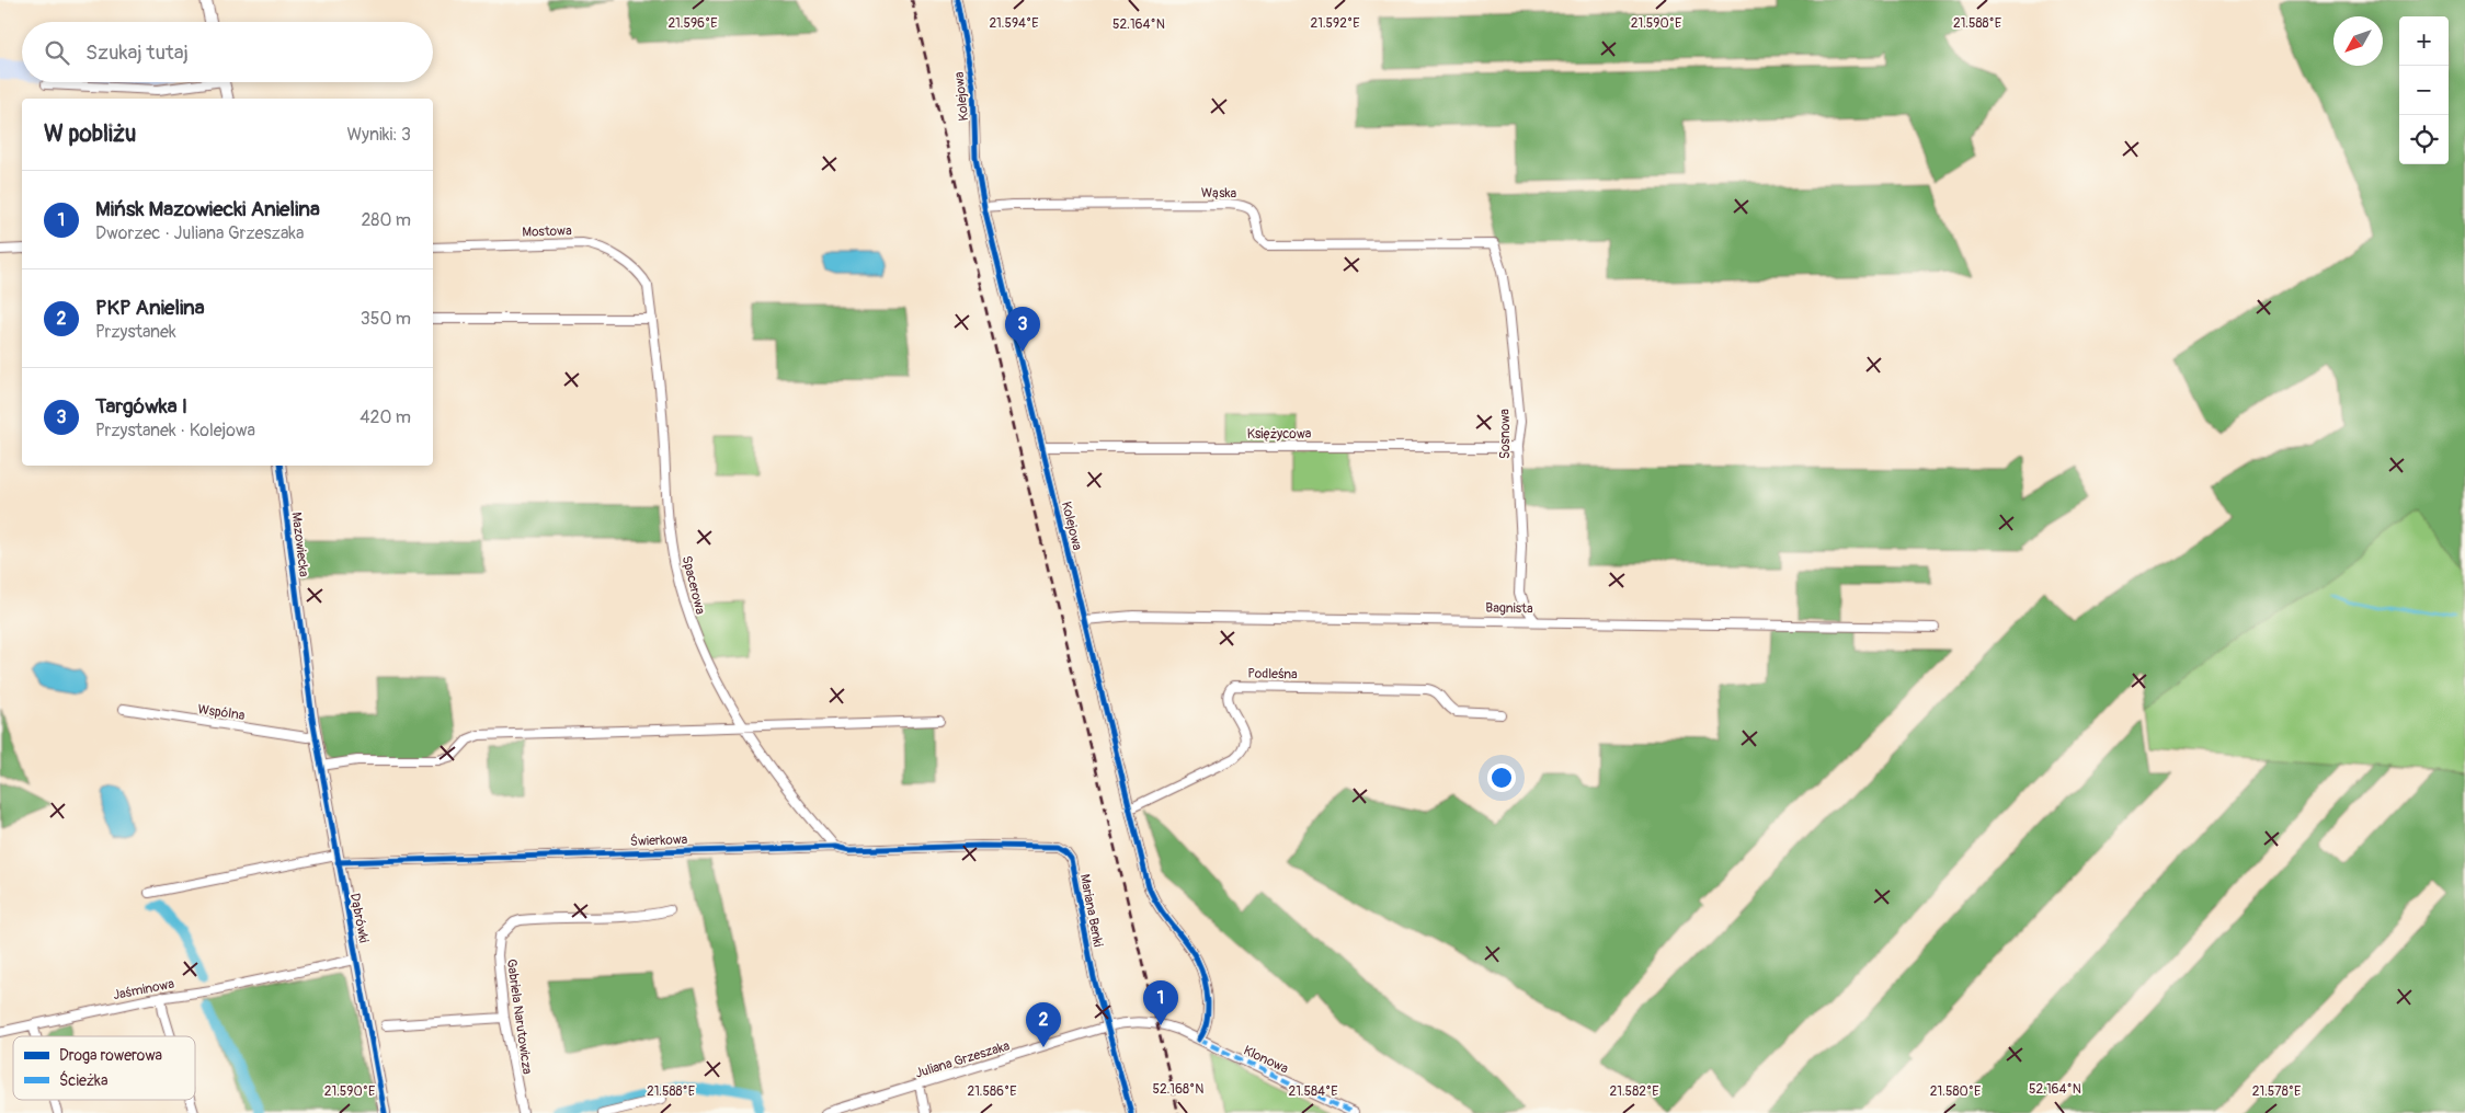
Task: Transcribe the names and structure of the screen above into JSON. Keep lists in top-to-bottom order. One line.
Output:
{"streets":{"street":["Kolejowa","Wąska","Mostowa","Księżycowa","Sosnowa","Mazowiecka","Spacerowa","Bagnista","Podleśna","Wspólna","Świerkowa","Mariana Benki","Dąbrówki","Jaśminowa","Gabriela Narutowicza","Juliana Grzeszaka","Klonowa"]},"crossings":[["Kolejowa","Wąska"],["Kolejowa","Księżycowa"],["Kolejowa","Bagnista"],["Kolejowa","Podleśna"],["Kolejowa","Juliana Grzeszaka"],["Kolejowa","Klonowa"],["Wąska","Sosnowa"],["Mostowa","Spacerowa"],["Księżycowa","Sosnowa"],["Sosnowa","Bagnista"],["Mazowiecka","Wspólna"],["Mazowiecka","Dąbrówki"],["Spacerowa","Świerkowa"],["Wspólna","Dąbrówki"],["Świerkowa","Mariana Benki"],["Świerkowa","Dąbrówki"],["Mariana Benki","Juliana Grzeszaka"],["Dąbrówki","Jaśminowa"],["Juliana Grzeszaka","Klonowa"]],"legend":["Droga rowerowa","Ścieżka"],"north":"bottom left","page":{"map_buttons":["+","−"],"search":"Szukaj tutaj","heading":["W pobliżu","Wyniki: 3"],"list":[{"mark":"1","name":"Mińsk Mazowiecki Anielina","note":"Dworzec · Juliana Grzeszaka","value":"280 m"},{"mark":"2","name":"PKP Anielina","note":"Przystanek","value":"350 m"},{"mark":"3","name":"Targówka I","note":"Przystanek · Kolejowa","value":"420 m"}],"pins":["3","1","2"]},"coordinates":["21.596°E","21.594°E","21.592°E","21.590°E","21.588°E","52.164°N","52.168°N","21.586°E","21.584°E","21.582°E","21.580°E","21.578°E"]}
